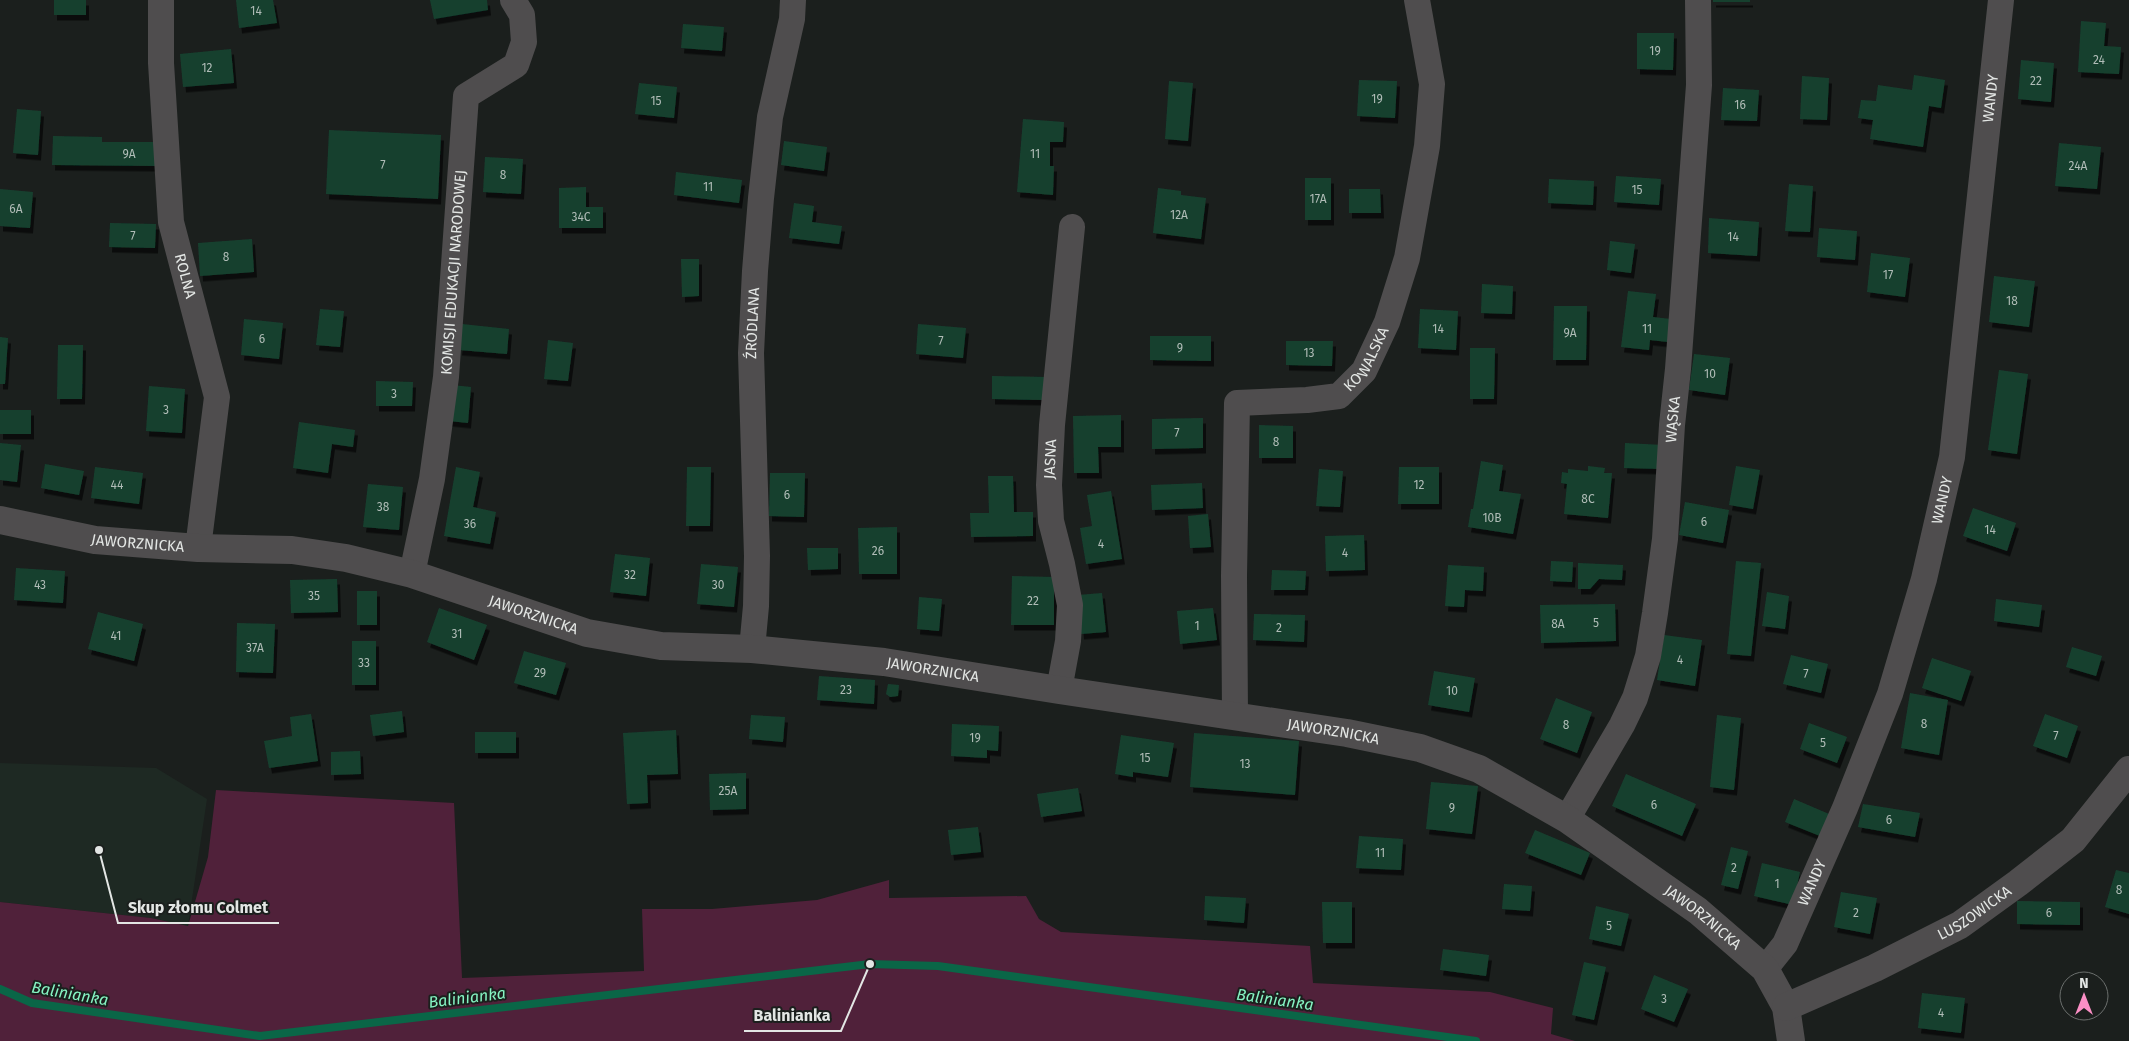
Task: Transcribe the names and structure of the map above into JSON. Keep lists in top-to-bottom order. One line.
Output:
{"streets":{"street":["WANDY","KOMISJI EDUKACJI NARODOWEJ","ROLNA","ŹRÓDLANA","KOWALSKA","WĄSKA","JASNA","JAWORZNICKA","LUSZOWICKA"]},"crossings":[["WANDY","JAWORZNICKA"],["KOMISJI EDUKACJI NARODOWEJ","JAWORZNICKA"],["ROLNA","JAWORZNICKA"],["ŹRÓDLANA","JAWORZNICKA"],["KOWALSKA","JAWORZNICKA"],["WĄSKA","JAWORZNICKA"],["JASNA","JAWORZNICKA"],["JAWORZNICKA","LUSZOWICKA"]],"water":["Balinianka"],"places":["Skup złomu Colmet","Balinianka"],"house_numbers":["14","19","24","12","22","19","15","16","9A","11","7","24A","8","11","15","17A","6A","12A","34C","7","14","8","17","18","14","11","9A","6","7","9","13","10","3","3","7","8","44","12","6","8C","38","10B","6","36","14","4","26","4","32","43","30","35","22","5","8A","1","2","31","41","37A","4","33","29","7","23","10","8","8","7","19","5","15","13","25A","6","9","6","11","2","1","8","2","6","5","3","4"],"north":"top"}
